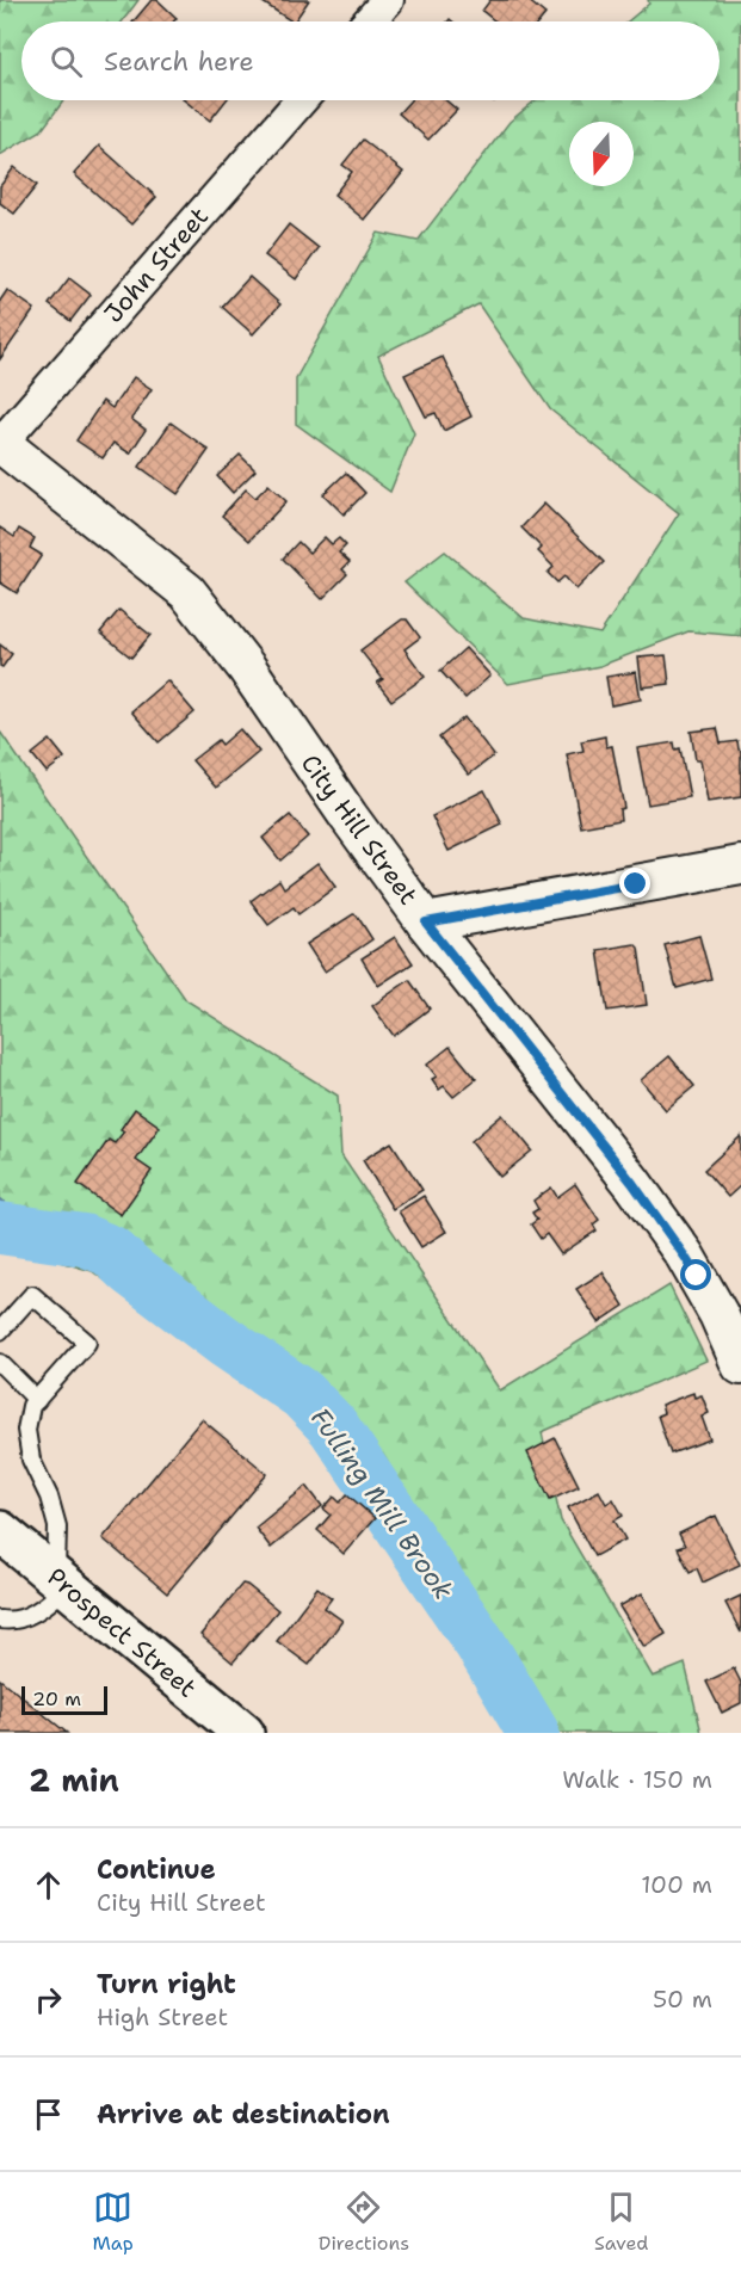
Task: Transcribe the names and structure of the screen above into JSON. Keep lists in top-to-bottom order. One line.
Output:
{"streets":{"main road":["Prospect Street"],"street":["John Street","City Hill Street"]},"crossings":[["John Street","City Hill Street"]],"water":["Fulling Mill Brook"],"scale_bar":"20 m","north":"bottom","page":{"search":"Search here","scale":"20 m","heading":["2 min","Walk · 150 m"],"list":[["Continue","City Hill Street","100 m"],["Turn right","High Street","50 m"],"Arrive at destination"],"nav":["Map","Directions","Saved"]}}
